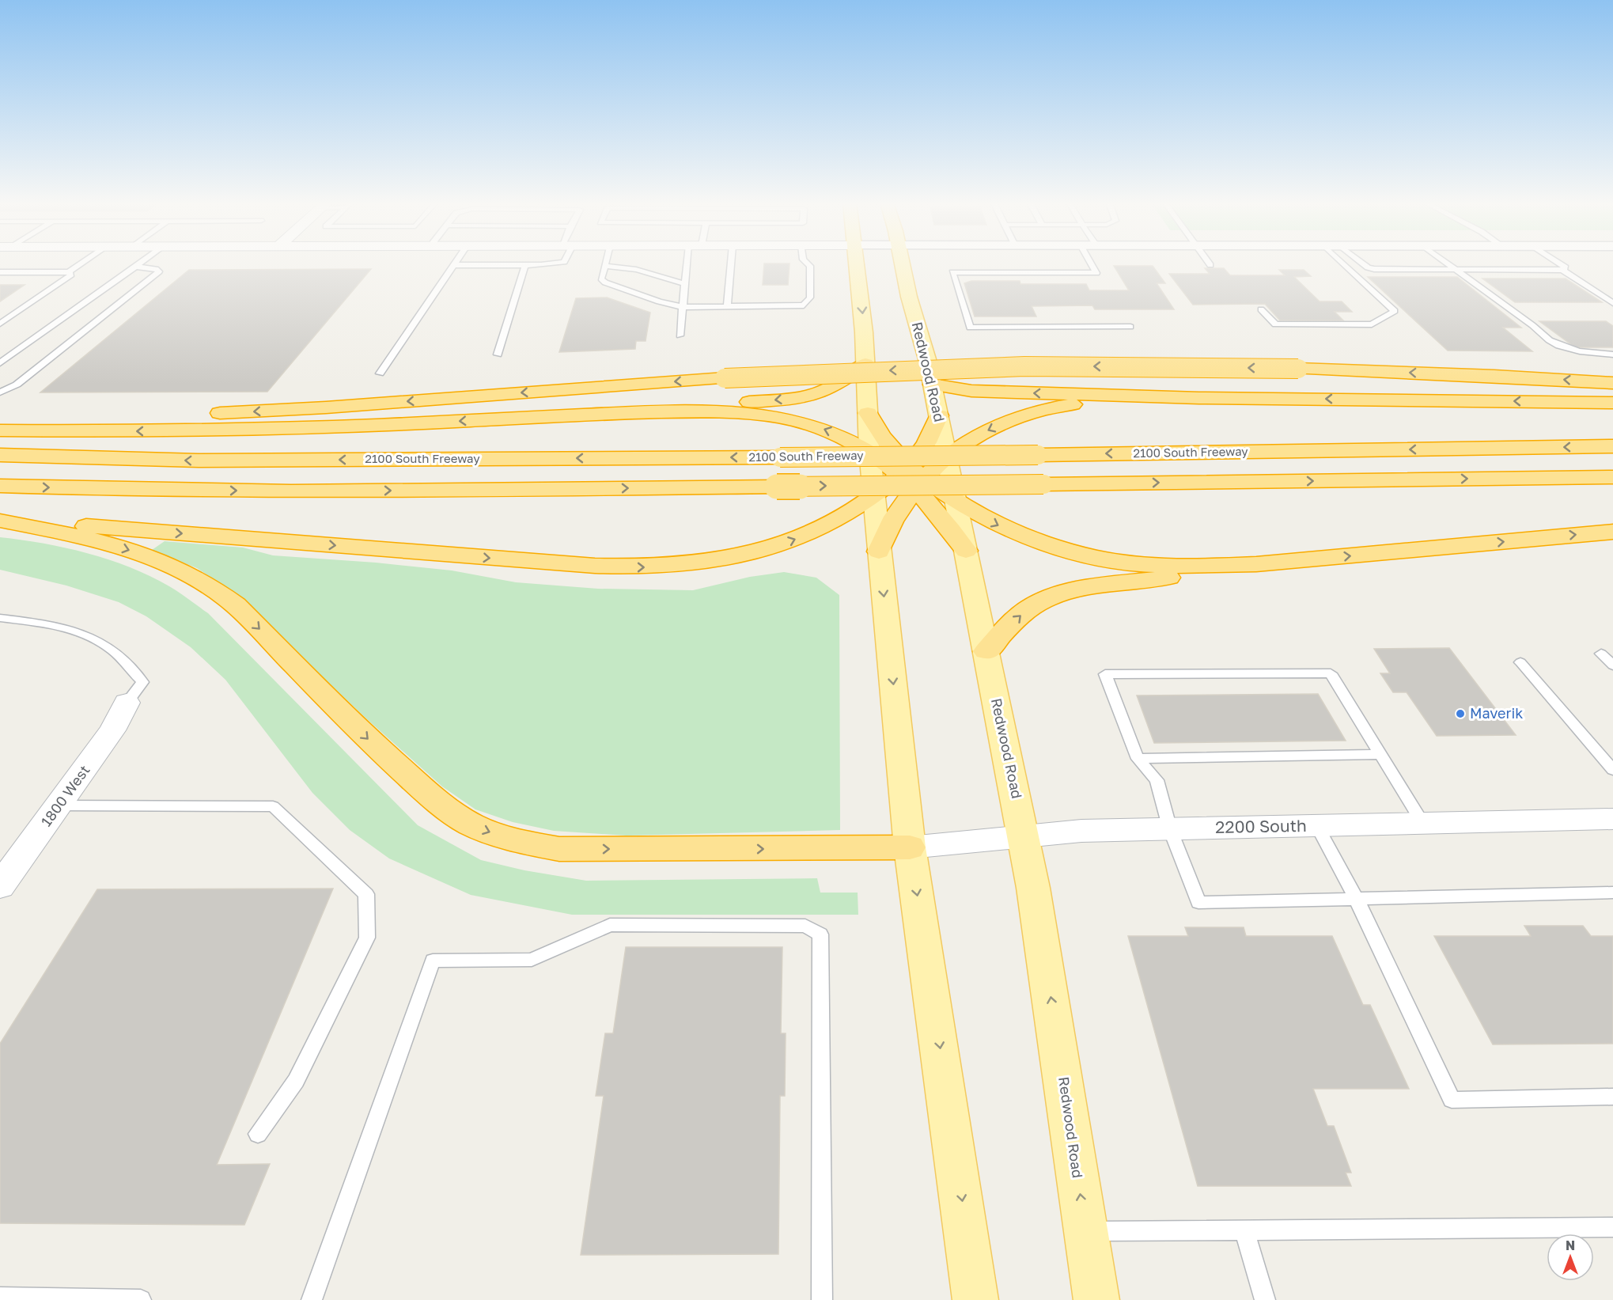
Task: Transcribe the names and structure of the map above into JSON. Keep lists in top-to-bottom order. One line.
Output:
{"streets":{"highway":["2100 South Freeway"],"main road":["Redwood Road"],"street":["1800 West","2200 South"]},"crossings":[["Redwood Road","2200 South"]],"places":["Maverik"],"north":"top"}
